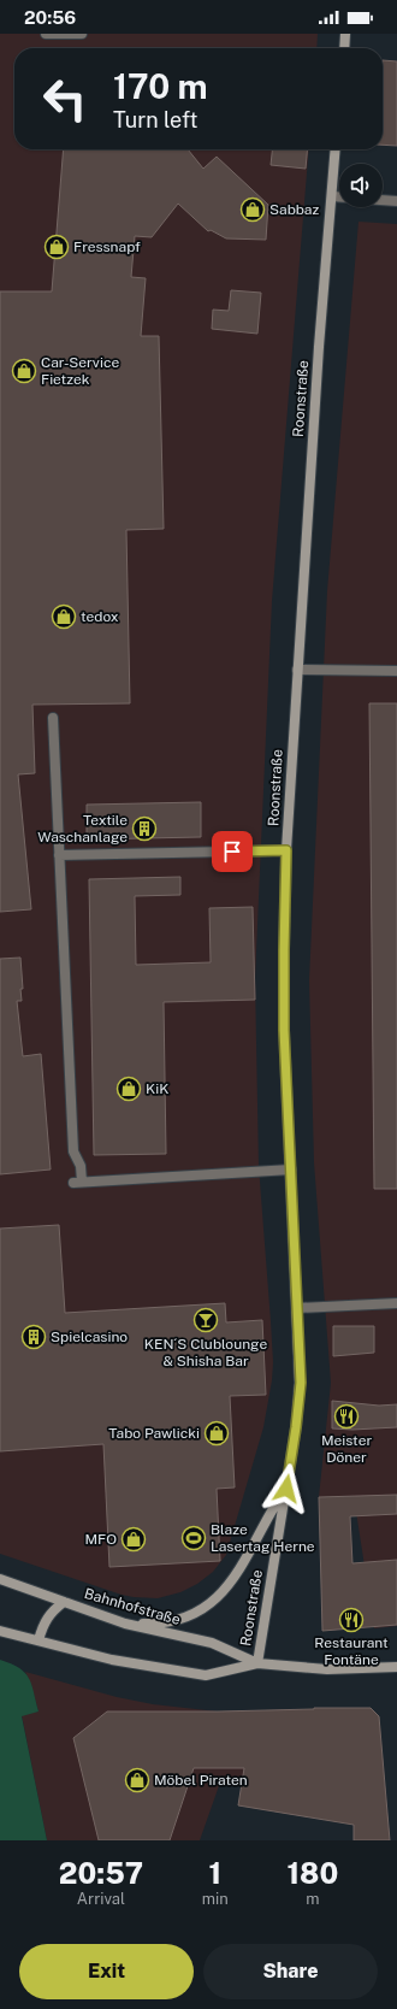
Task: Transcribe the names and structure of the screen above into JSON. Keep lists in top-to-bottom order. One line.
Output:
{"streets":{"street":["Roonstraße","Bahnhofstraße"]},"crossings":[["Roonstraße","Bahnhofstraße"]],"places":{"shop":["Sabbaz","Fressnapf","Car-Service Fietzek","tedox","KiK","Tabo Pawlicki","MFO","Möbel Piraten"],"building":["Textile Waschanlage","Spielcasino"],"bar":["KEN´S Clublounge & Shisha Bar"],"restaurant":["Meister Döner","Restaurant Fontäne"],"sports":["Blaze Lasertag Herne"]},"page":{"status":"20:56","turn":["170 m","Turn left"],"eta":["20:57","Arrival","1","min","180","m"],"buttons":["Exit","Share"]}}
